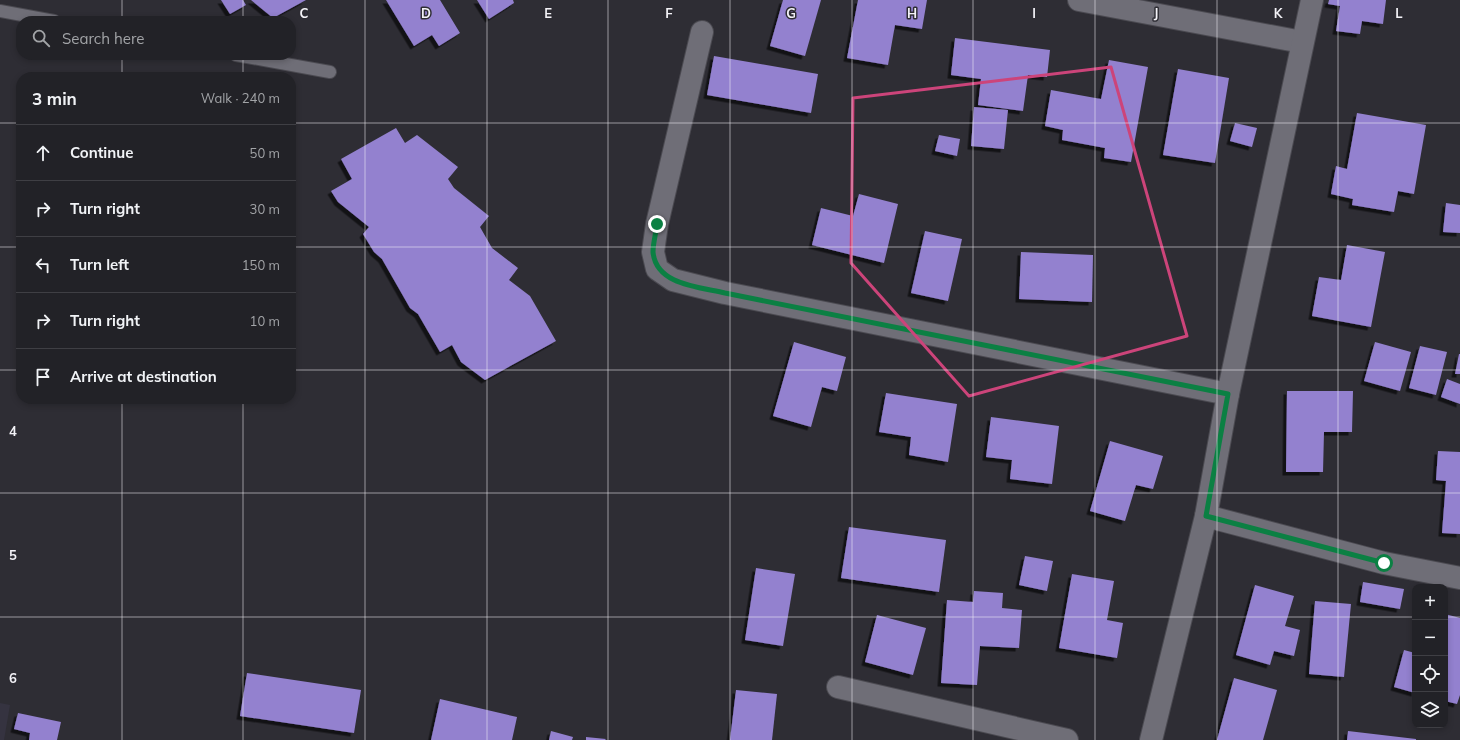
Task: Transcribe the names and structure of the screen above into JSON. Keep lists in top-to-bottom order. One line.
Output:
{"page":{"search":"Search here","heading":["3 min","Walk · 240 m"],"list":[["Continue","50 m"],["Turn right","30 m"],["Turn left","150 m"],["Turn right","10 m"],"Arrive at destination"],"map_buttons":["+","−"]},"grid":{"columns":["C","D","E","F","G","H","I","J","K","L"],"rows":["4","5","6"]}}
